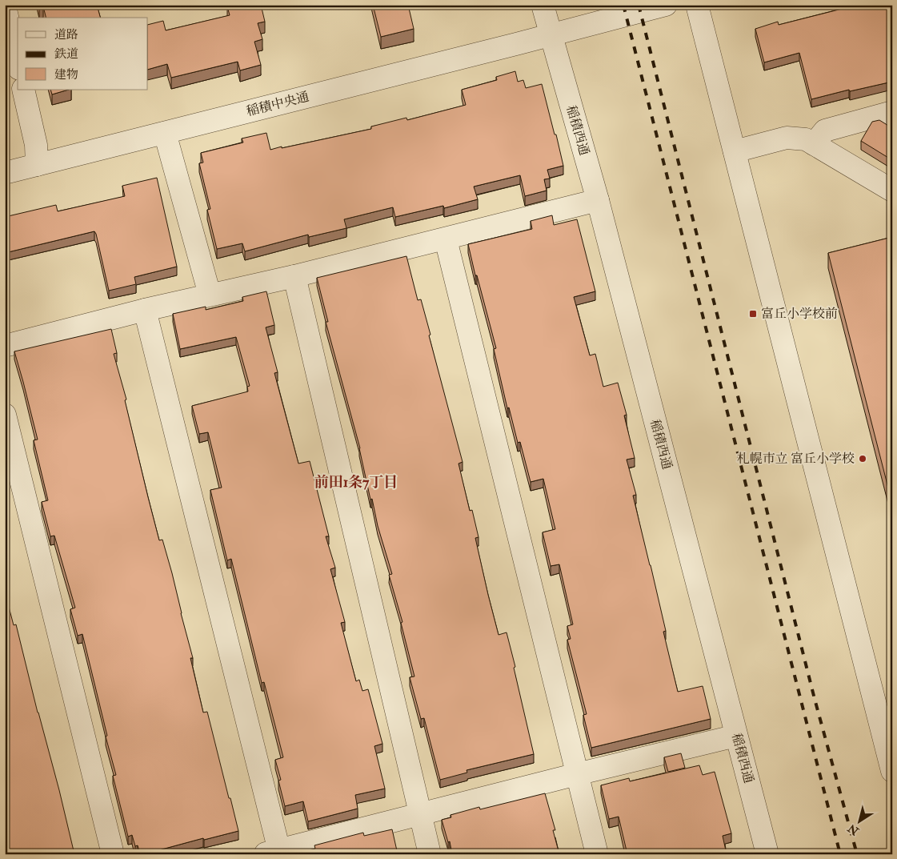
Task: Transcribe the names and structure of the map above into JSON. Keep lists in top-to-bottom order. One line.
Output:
{"streets":{"street":["稲積中央通","稲積西通"]},"crossings":[["稲積中央通","稲積西通"]],"districts":["前田1条7丁目"],"places":{"transit":["富丘小学校前"],"other":["札幌市立 富丘小学校"]},"legend":["道路","鉄道","建物"],"north":"bottom left"}
